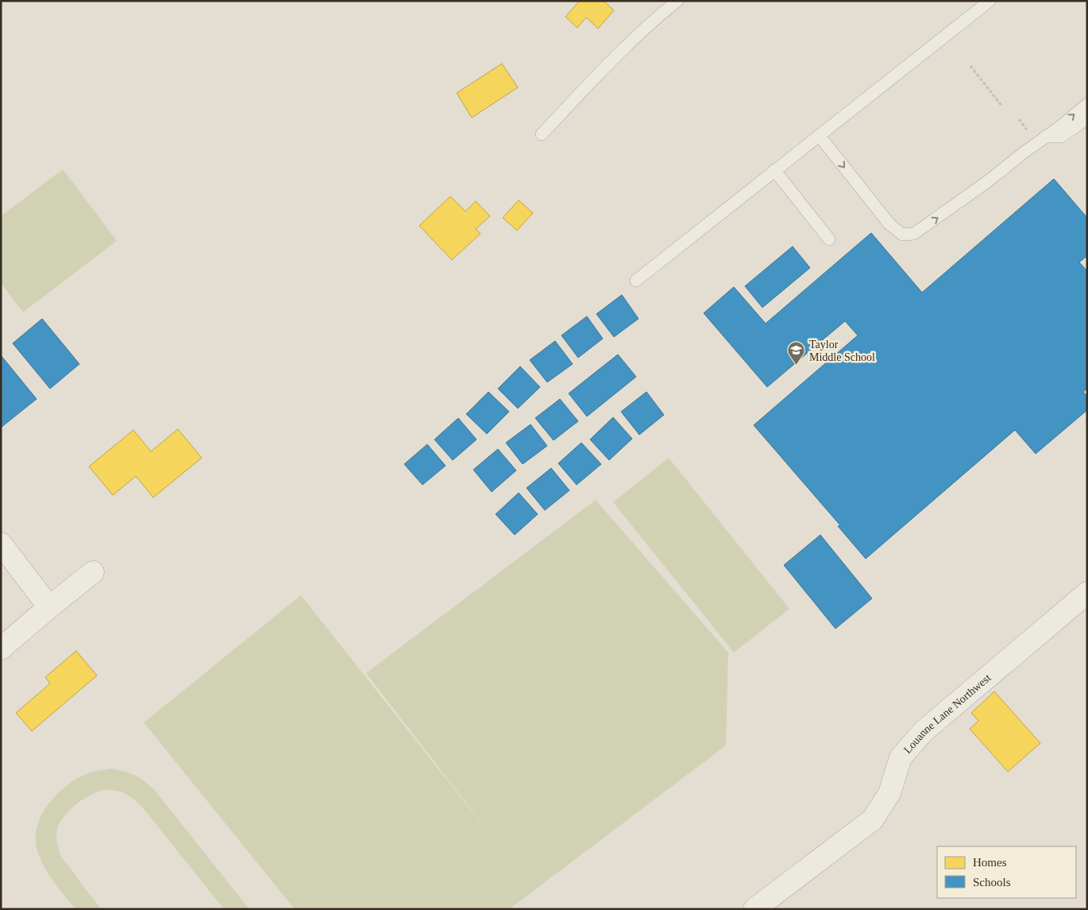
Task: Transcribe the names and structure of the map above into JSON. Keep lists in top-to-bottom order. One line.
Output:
{"streets":{"street":["Louanne Lane Northwest"]},"places":{"school or university":["Taylor Middle School"]},"legend":["Homes","Schools"]}
